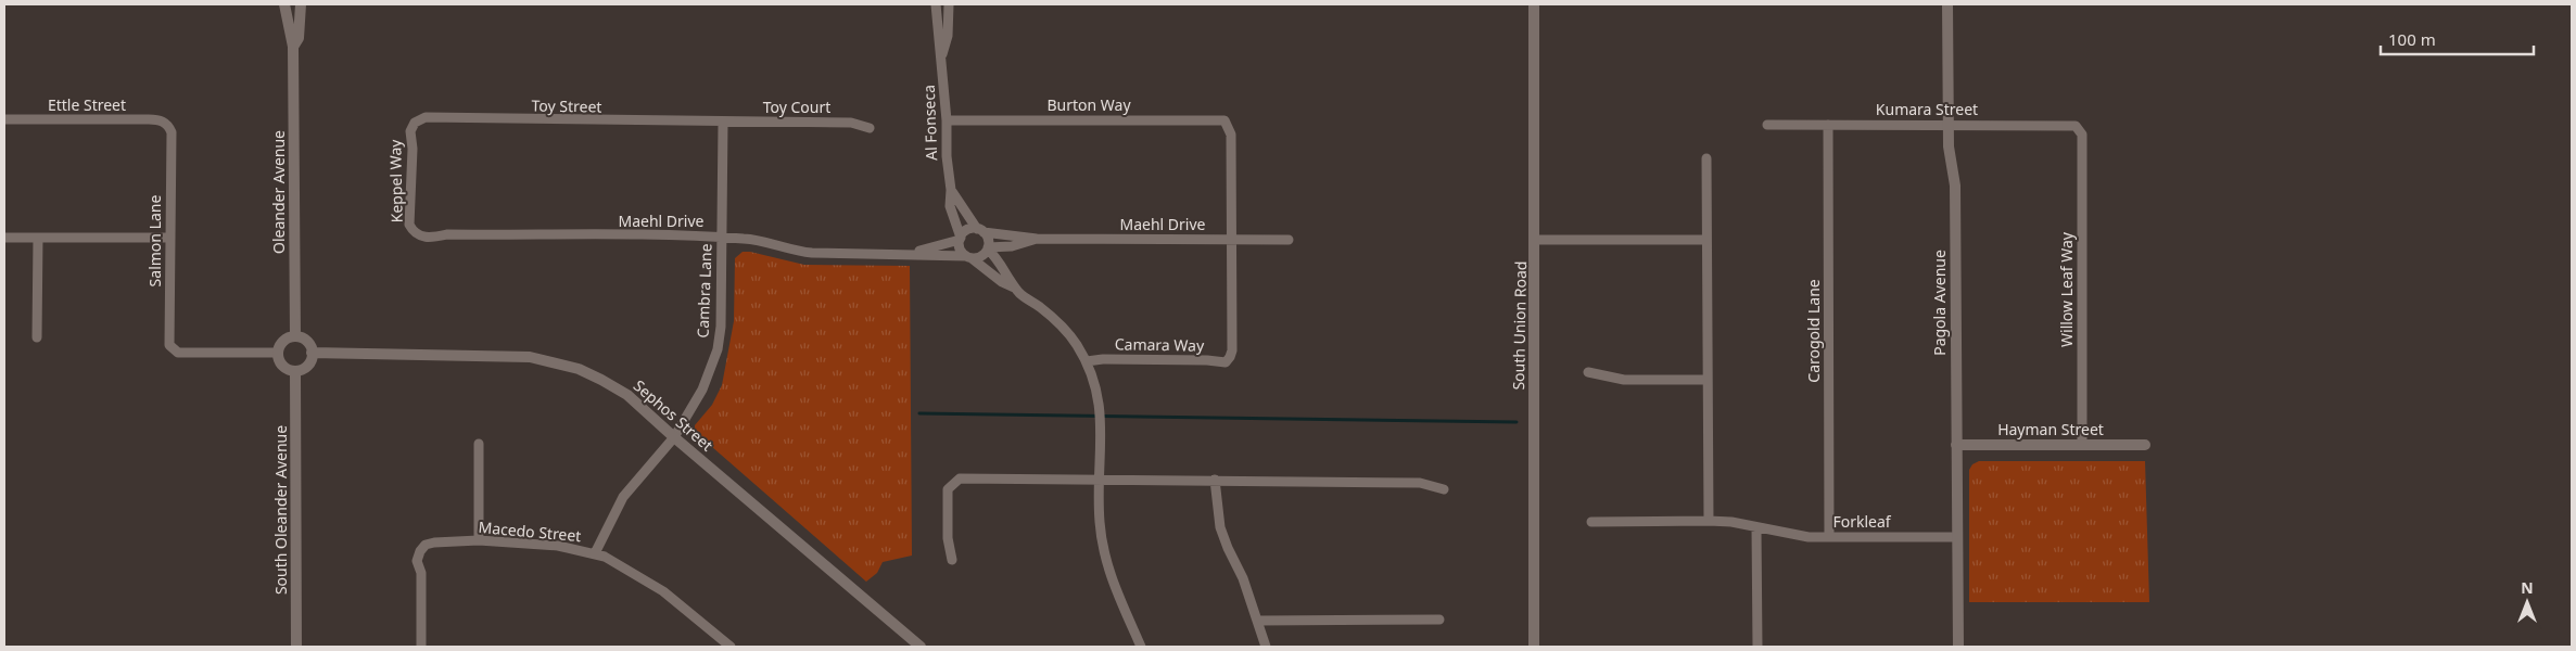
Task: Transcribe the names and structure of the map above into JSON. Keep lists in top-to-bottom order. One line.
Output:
{"streets":{"street":["Ettle Street","Burton Way","Toy Street","Toy Court","Kumara Street","Al Fonseca","Keppel Way","Oleander Avenue","Maehl Drive","Salmon Lane","Willow Leaf Way","Cambra Lane","Pagola Avenue","South Union Road","Carogold Lane","Camara Way","Sephos Street","Hayman Street","South Oleander Avenue","Forkleaf","Macedo Street"]},"crossings":[["Ettle Street","Salmon Lane"],["Burton Way","Al Fonseca"],["Burton Way","Maehl Drive"],["Burton Way","Camara Way"],["Toy Street","Toy Court"],["Toy Street","Keppel Way"],["Toy Street","Cambra Lane"],["Toy Court","Cambra Lane"],["Kumara Street","Willow Leaf Way"],["Kumara Street","Pagola Avenue"],["Kumara Street","Carogold Lane"],["Al Fonseca","Maehl Drive"],["Keppel Way","Maehl Drive"],["Oleander Avenue","Salmon Lane"],["Oleander Avenue","Sephos Street"],["Oleander Avenue","South Oleander Avenue"],["Maehl Drive","Cambra Lane"],["Maehl Drive","Camara Way"],["Salmon Lane","Sephos Street"],["Salmon Lane","South Oleander Avenue"],["Willow Leaf Way","Hayman Street"],["Cambra Lane","Sephos Street"],["Cambra Lane","Macedo Street"],["Pagola Avenue","Hayman Street"],["Pagola Avenue","Forkleaf"],["Carogold Lane","Forkleaf"],["Sephos Street","South Oleander Avenue"]],"scale_bar":"100 m","north":"top"}
